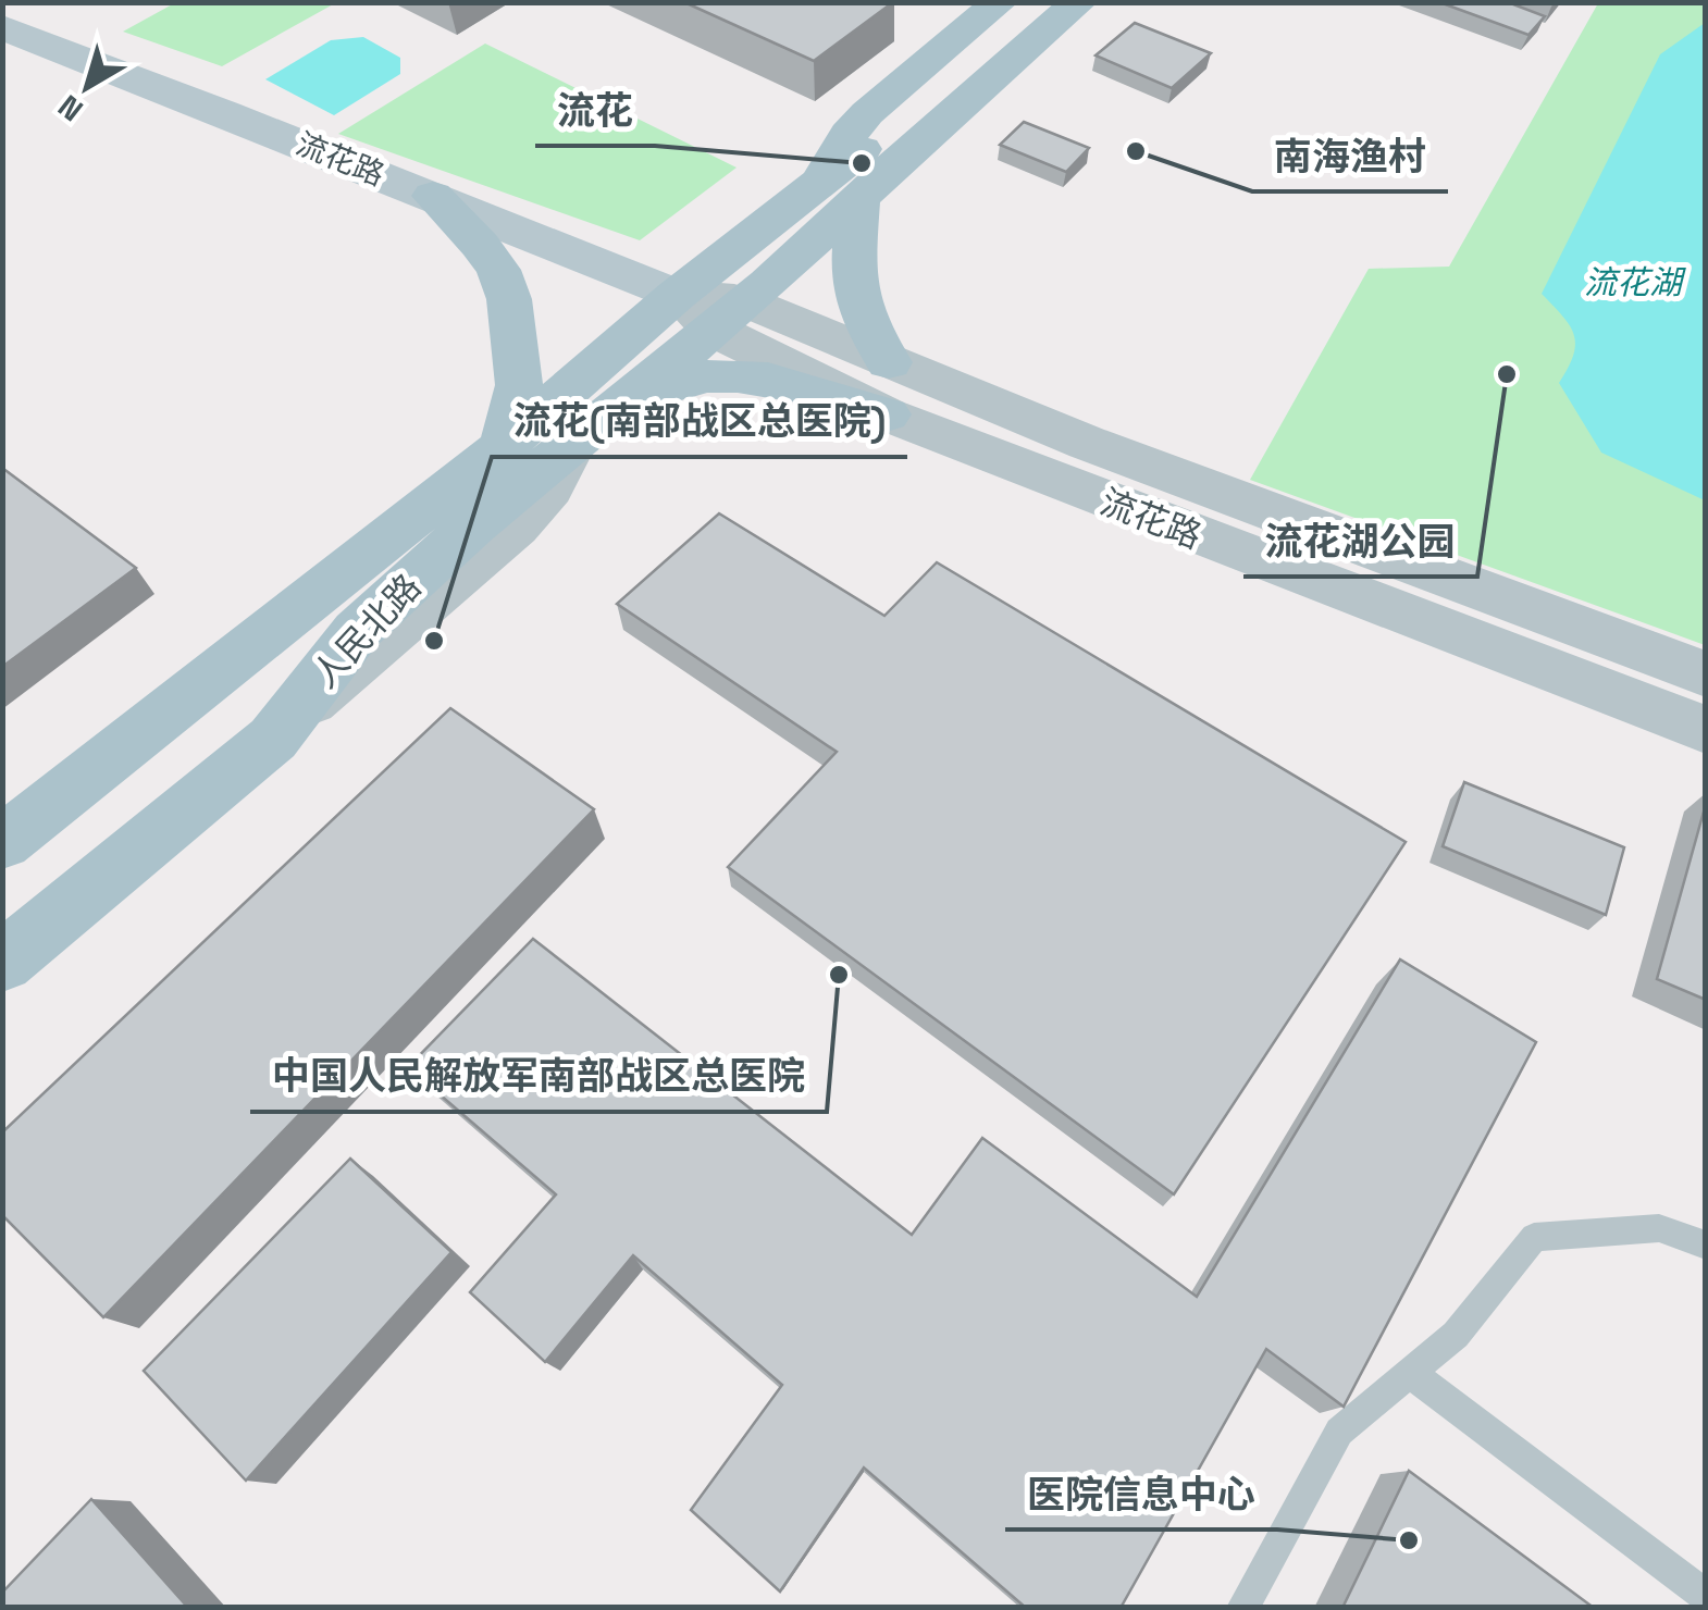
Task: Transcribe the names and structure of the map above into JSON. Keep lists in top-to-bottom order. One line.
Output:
{"streets":{"main road":["流花路","人民北路"]},"crossings":[["流花路","人民北路"]],"water":["流花湖"],"places":["南海渔村","流花","流花湖公园","流花(南部战区总医院)","中国人民解放军南部战区总医院","医院信息中心"],"north":"bottom left"}
